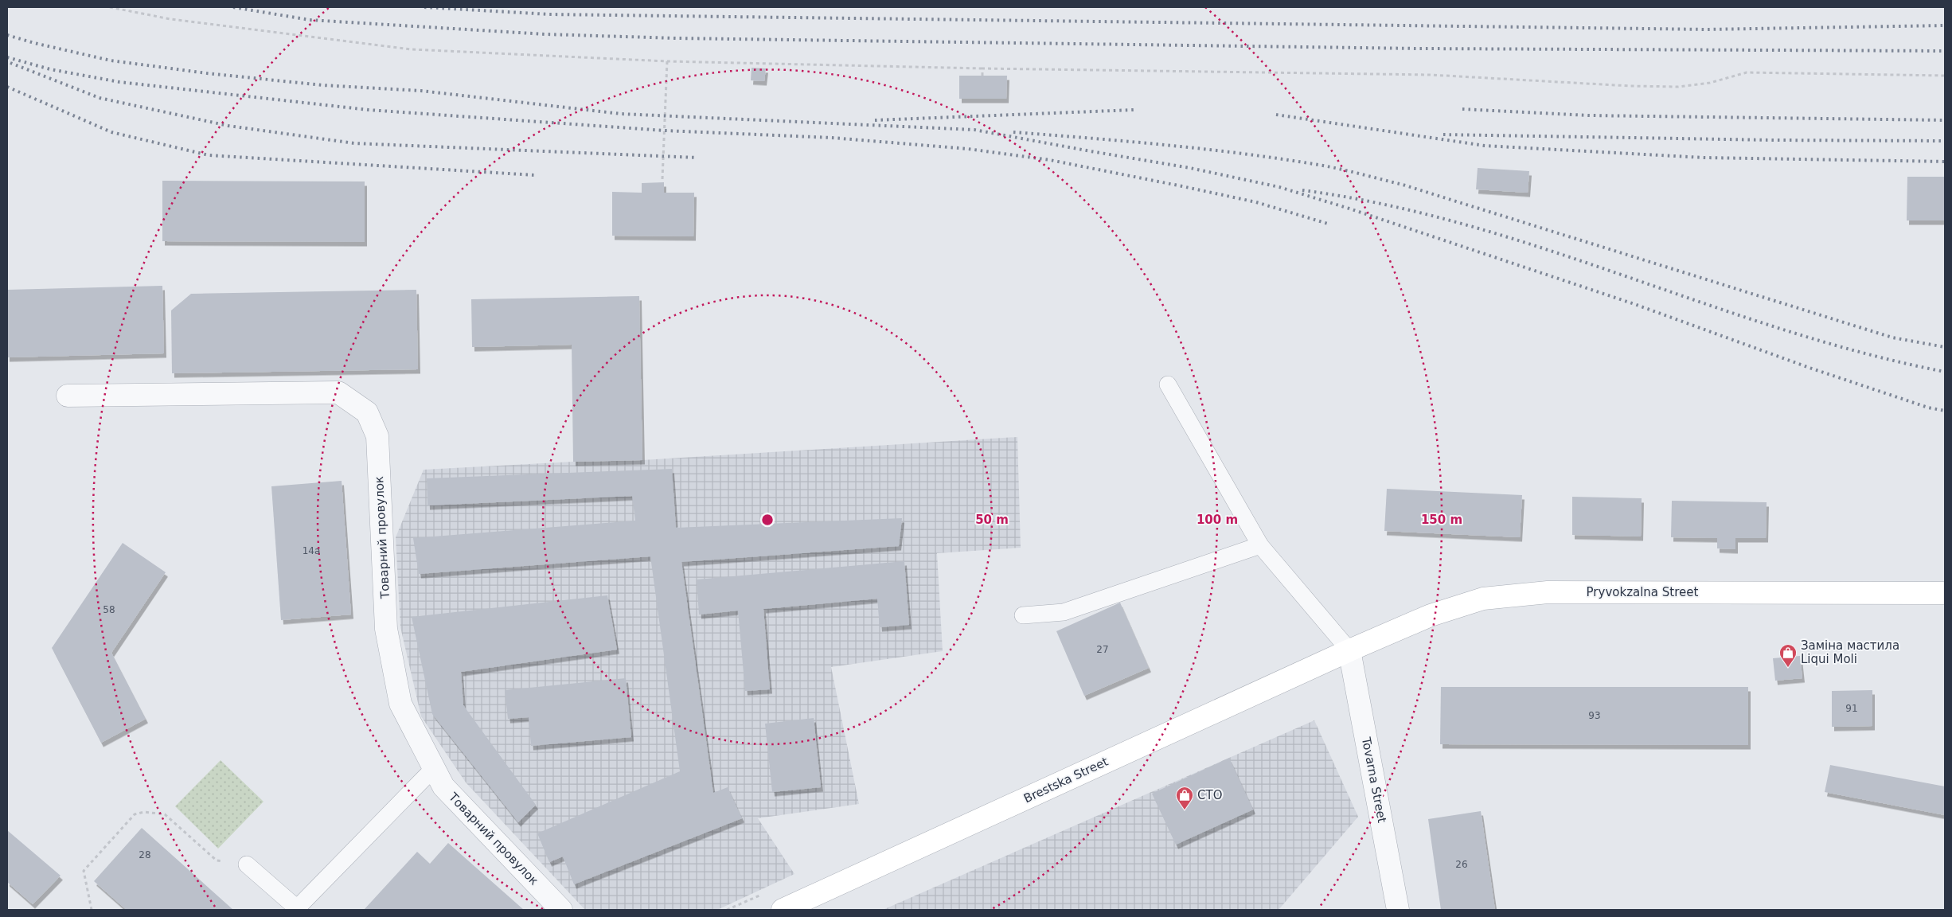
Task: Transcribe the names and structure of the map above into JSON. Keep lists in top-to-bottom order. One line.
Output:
{"streets":{"street":["Товарний провулок","Pryvokzalna Street","Brestska Street","Tovarna Street"]},"crossings":[["Pryvokzalna Street","Brestska Street"],["Pryvokzalna Street","Tovarna Street"],["Brestska Street","Tovarna Street"]],"places":{"shop":["Заміна мастила Liqui Moli","СТО"]},"house_numbers":["14а","58","27","91","93","28","26"],"rings":["50 m","100 m","150 m"]}
